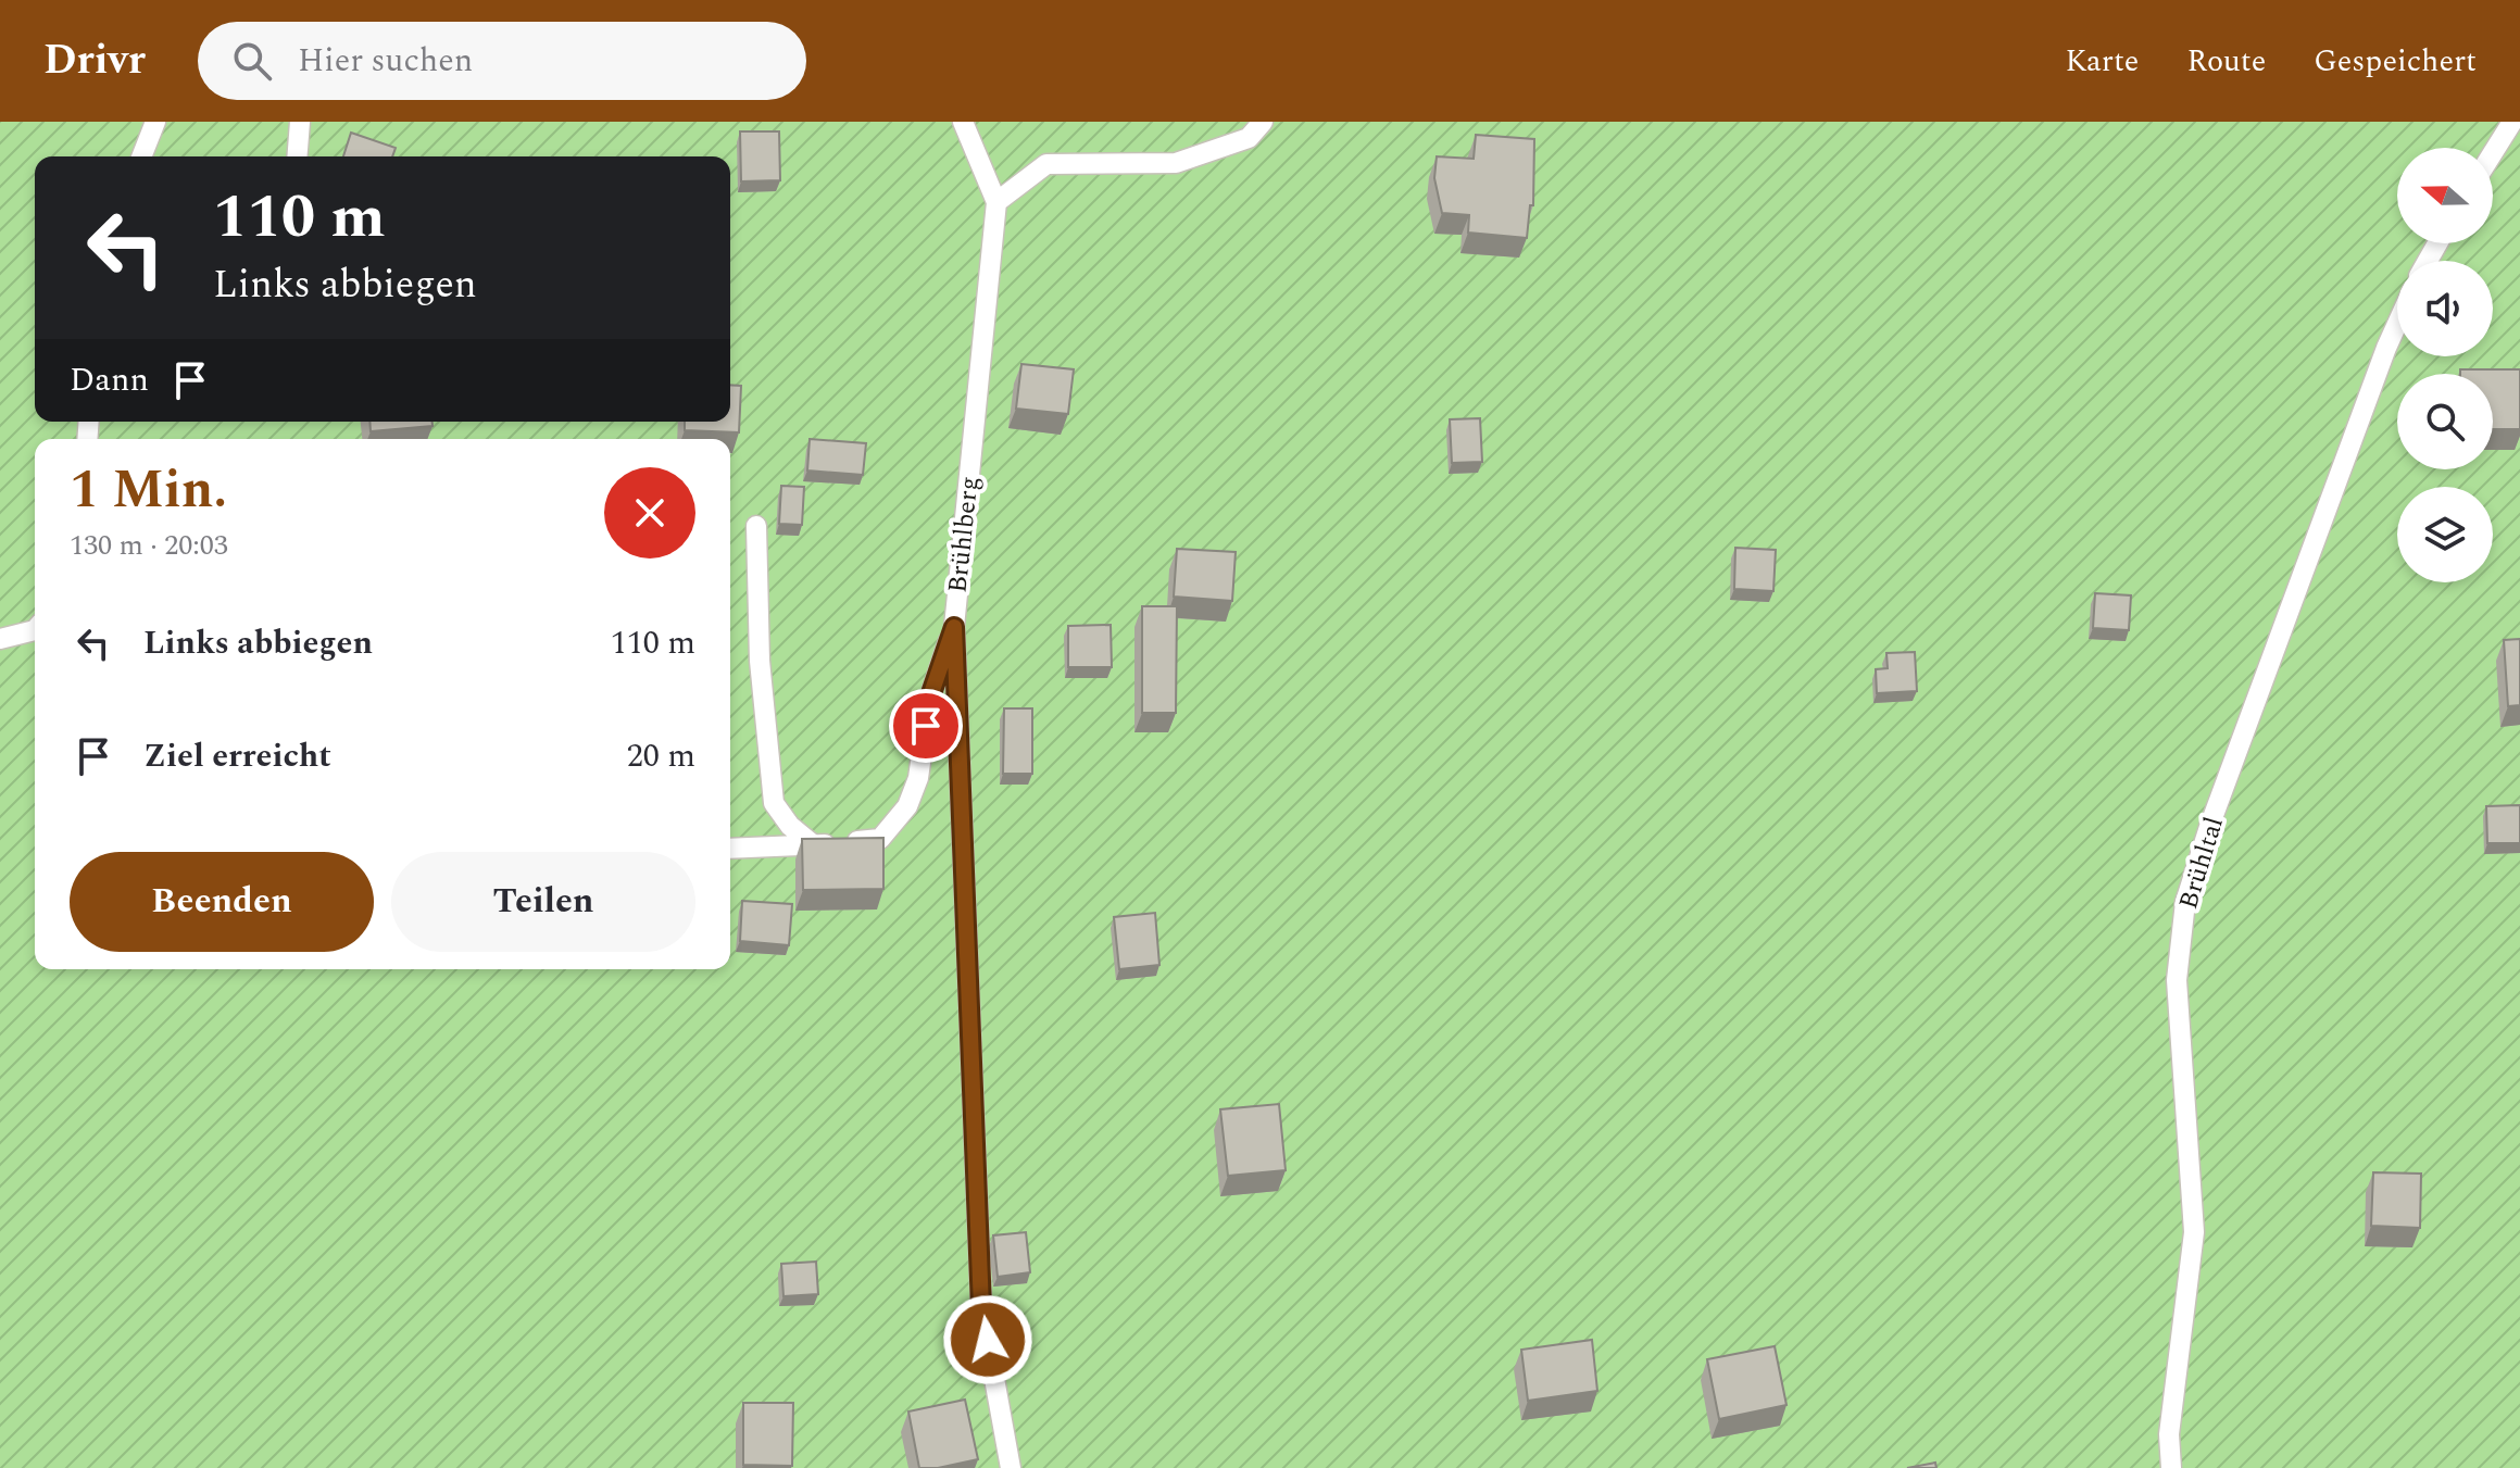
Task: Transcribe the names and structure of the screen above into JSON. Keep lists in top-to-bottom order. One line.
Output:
{"streets":{"lane":["Brühlberg","Brühltal"]},"north":"left","page":{"header":"Drivr","search":"Hier suchen","nav":["Karte","Route","Gespeichert"],"turn":["110 m","Links abbiegen"],"then":"Dann","heading":["1 Min.","130 m · 20:03"],"list":[{"name":"Links abbiegen","value":"110 m"},{"name":"Ziel erreicht","value":"20 m"}],"buttons":["Beenden","Teilen"]}}
